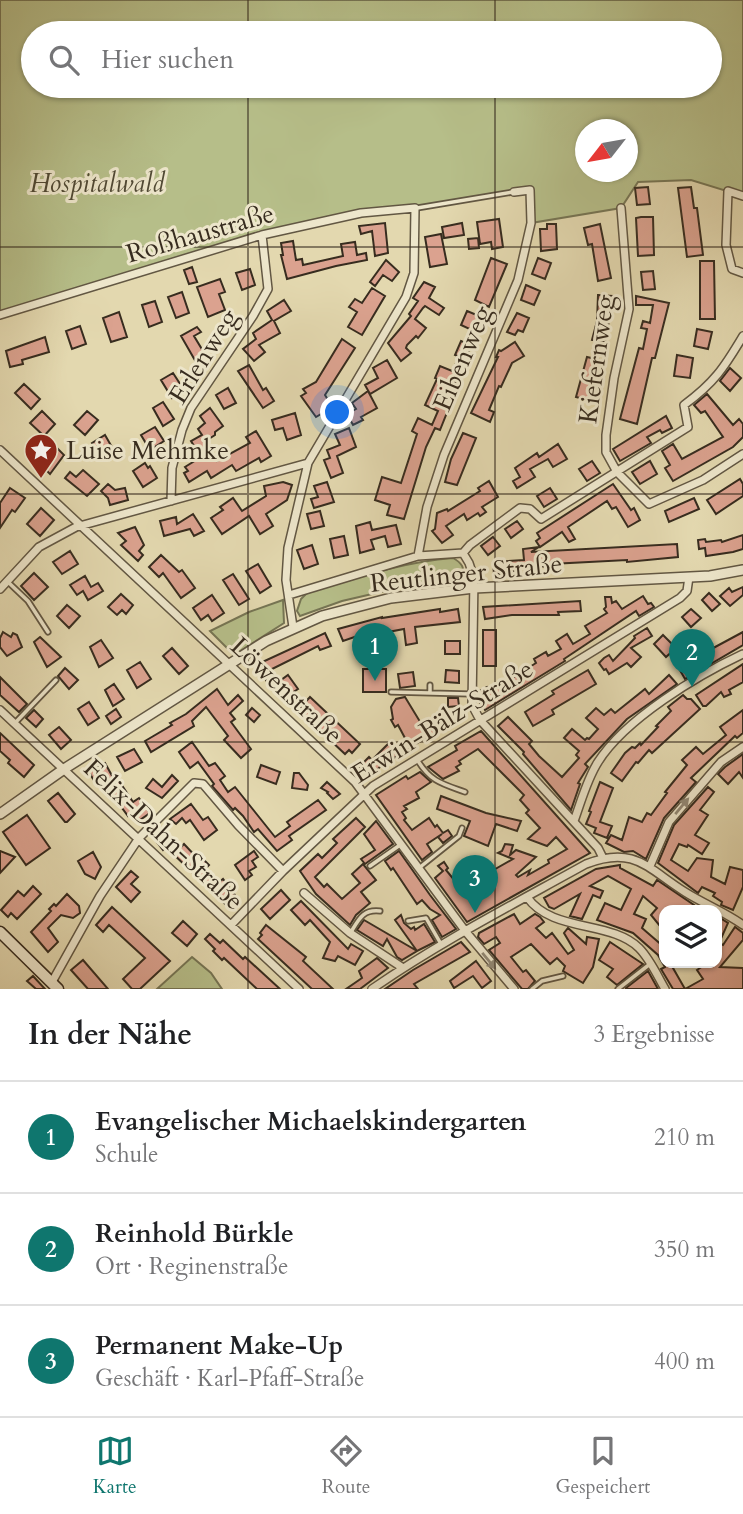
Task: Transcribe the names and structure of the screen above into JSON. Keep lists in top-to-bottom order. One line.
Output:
{"streets":{"street":["Roßhaustraße","Erlenweg","Eibenweg","Kiefernweg","Reutlinger Straße","Löwenstraße","Erwin-Bälz-Straße","Felix-Dahn-Straße"]},"crossings":[["Roßhaustraße","Erlenweg"],["Eibenweg","Reutlinger Straße"],["Reutlinger Straße","Löwenstraße"],["Reutlinger Straße","Erwin-Bälz-Straße"],["Reutlinger Straße","Felix-Dahn-Straße"],["Löwenstraße","Erwin-Bälz-Straße"],["Erwin-Bälz-Straße","Felix-Dahn-Straße"]],"parks":["Hospitalwald"],"places":{"place":["Luise Mehmke"]},"north":"bottom left","page":{"search":"Hier suchen","pins":["1","2","3"],"heading":["In der Nähe","3 Ergebnisse"],"list":[{"mark":"1","name":"Evangelischer Michaelskindergarten","note":"Schule","value":"210 m"},{"mark":"2","name":"Reinhold Bürkle","note":"Ort · Reginenstraße","value":"350 m"},{"mark":"3","name":"Permanent Make-Up","note":"Geschäft · Karl-Pfaff-Straße","value":"400 m"}],"nav":["Karte","Route","Gespeichert"]}}
